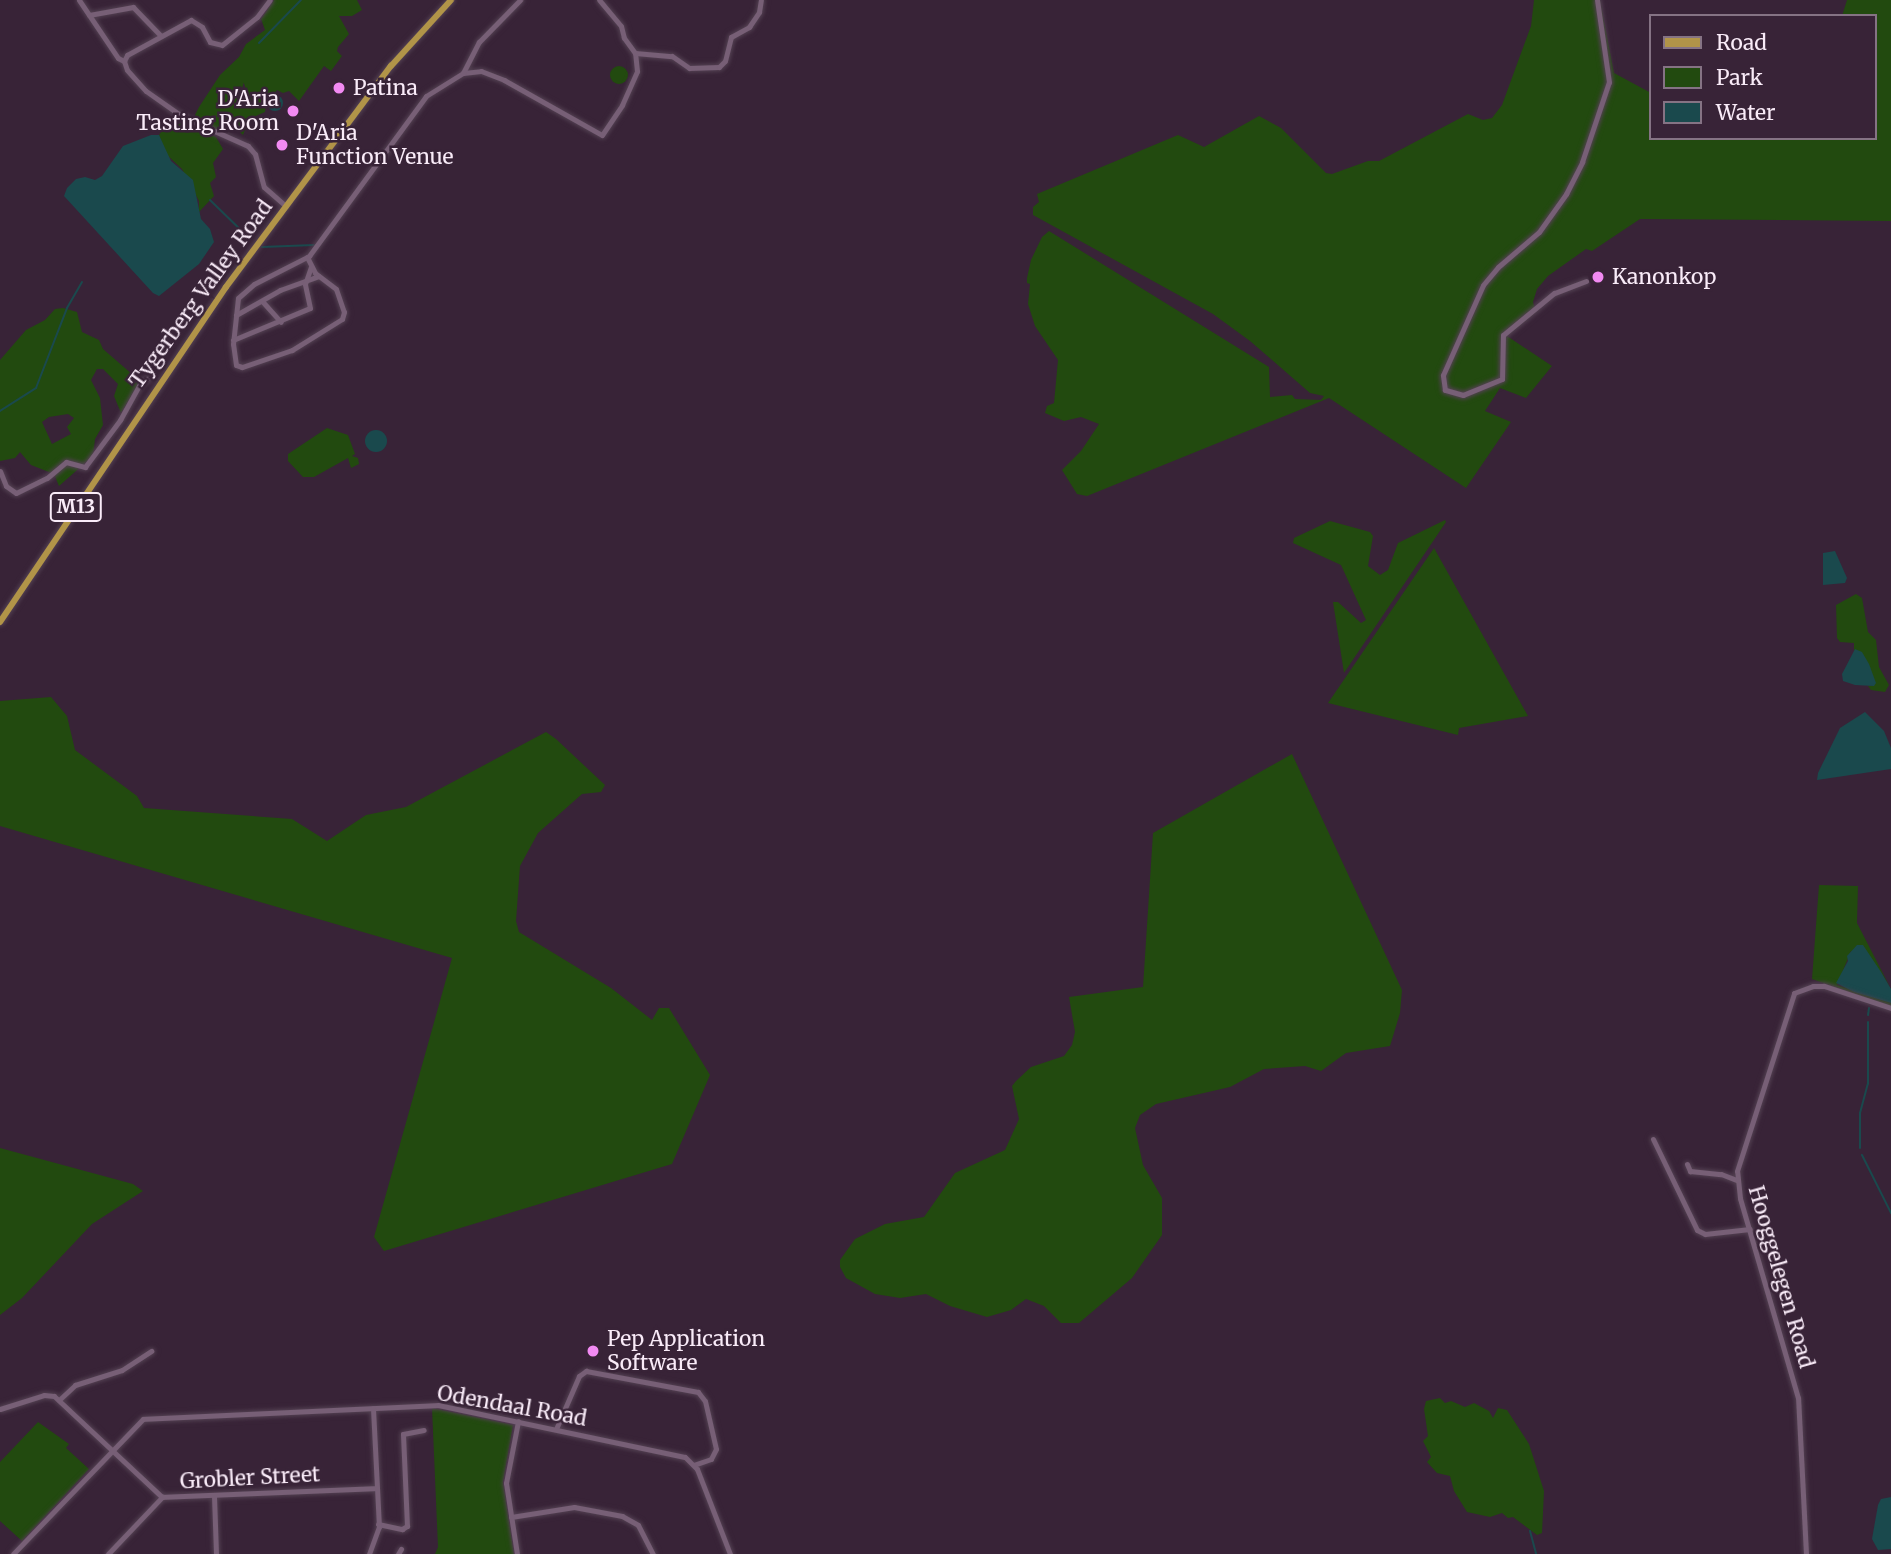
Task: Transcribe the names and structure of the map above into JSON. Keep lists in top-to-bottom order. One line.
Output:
{"streets":{"main road":["Tygerberg Valley Road","M13"],"street":["Hooggelegen Road","Odendaal Road","Grobler Street"]},"places":["Patina","D'Aria Tasting Room","D'Aria Function Venue","Kanonkop","Pep Application Software"],"legend":["Road","Park","Water"]}
